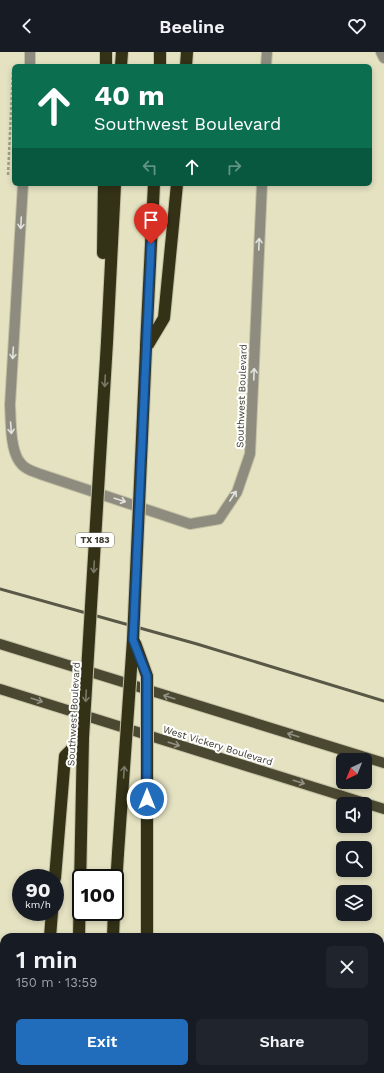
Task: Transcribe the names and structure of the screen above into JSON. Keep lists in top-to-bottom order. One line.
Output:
{"streets":{"highway":["Southwest Boulevard","TX 183"],"main road":["West Vickery Boulevard"]},"north":"bottom left","page":{"header":"Beeline","turn":["40 m","Southwest Boulevard"],"speed":"90 km/h","limit":"100","heading":["1 min","150 m · 13:59"],"buttons":["Exit","Share"]}}
